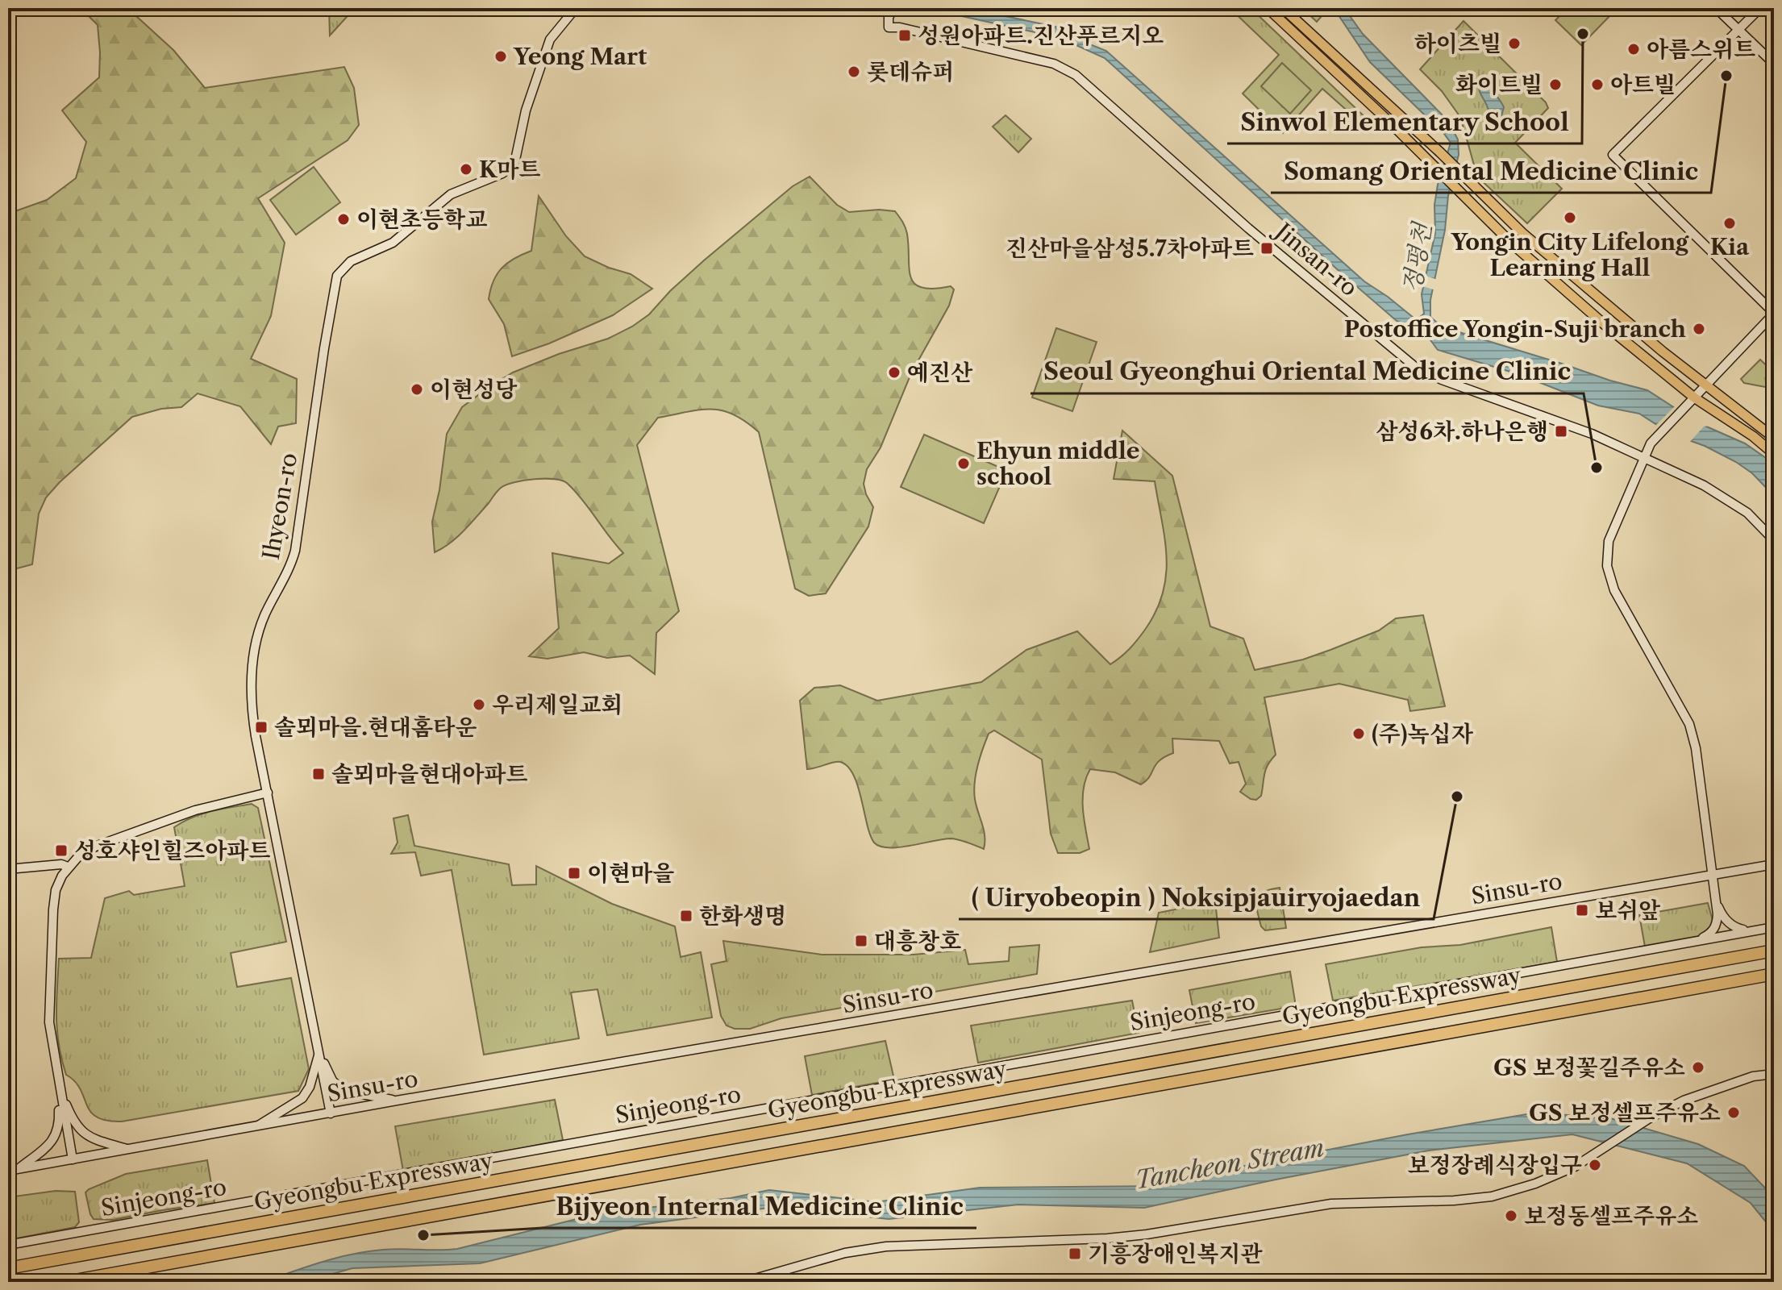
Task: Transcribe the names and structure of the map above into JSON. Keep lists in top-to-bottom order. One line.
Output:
{"streets":{"highway":["Gyeongbu Expressway"],"street":["Jinsan-ro","Ihyeon-ro","Sinsu-ro","Sinjeong-ro"]},"crossings":[["Ihyeon-ro","Sinsu-ro"]],"water":["정평천","Tancheon Stream"],"places":{"other":["Sinwol Elementary School","하이츠빌","아름스위트","Yeong Mart","롯데슈퍼","Somang Oriental Medicine Clinic","화이트빌","아트빌","K마트","Yongin City Lifelong Learning Hall","이현초등학교","Kia","Postoffice Yongin-Suji branch","예진산","이현성당","Ehyun middle school","Seoul Gyeonghui Oriental Medicine Clinic","우리제일교회","(주)녹십자","( Uiryobeopin ) Noksipjauiryojaedan","GS 보정꽃길주유소","GS 보정셀프주유소","보정장례식장입구","보정동셀프주유소","Bijyeon Internal Medicine Clinic"],"transit":["성원아파트.진산푸르지오","진산마을삼성5.7차아파트","삼성6차.하나은행","솔뫼마을.현대홈타운","솔뫼마을현대아파트","성호샤인힐즈아파트","이현마을","보쉬앞","한화생명","대흥창호","기흥장애인복지관"]}}
